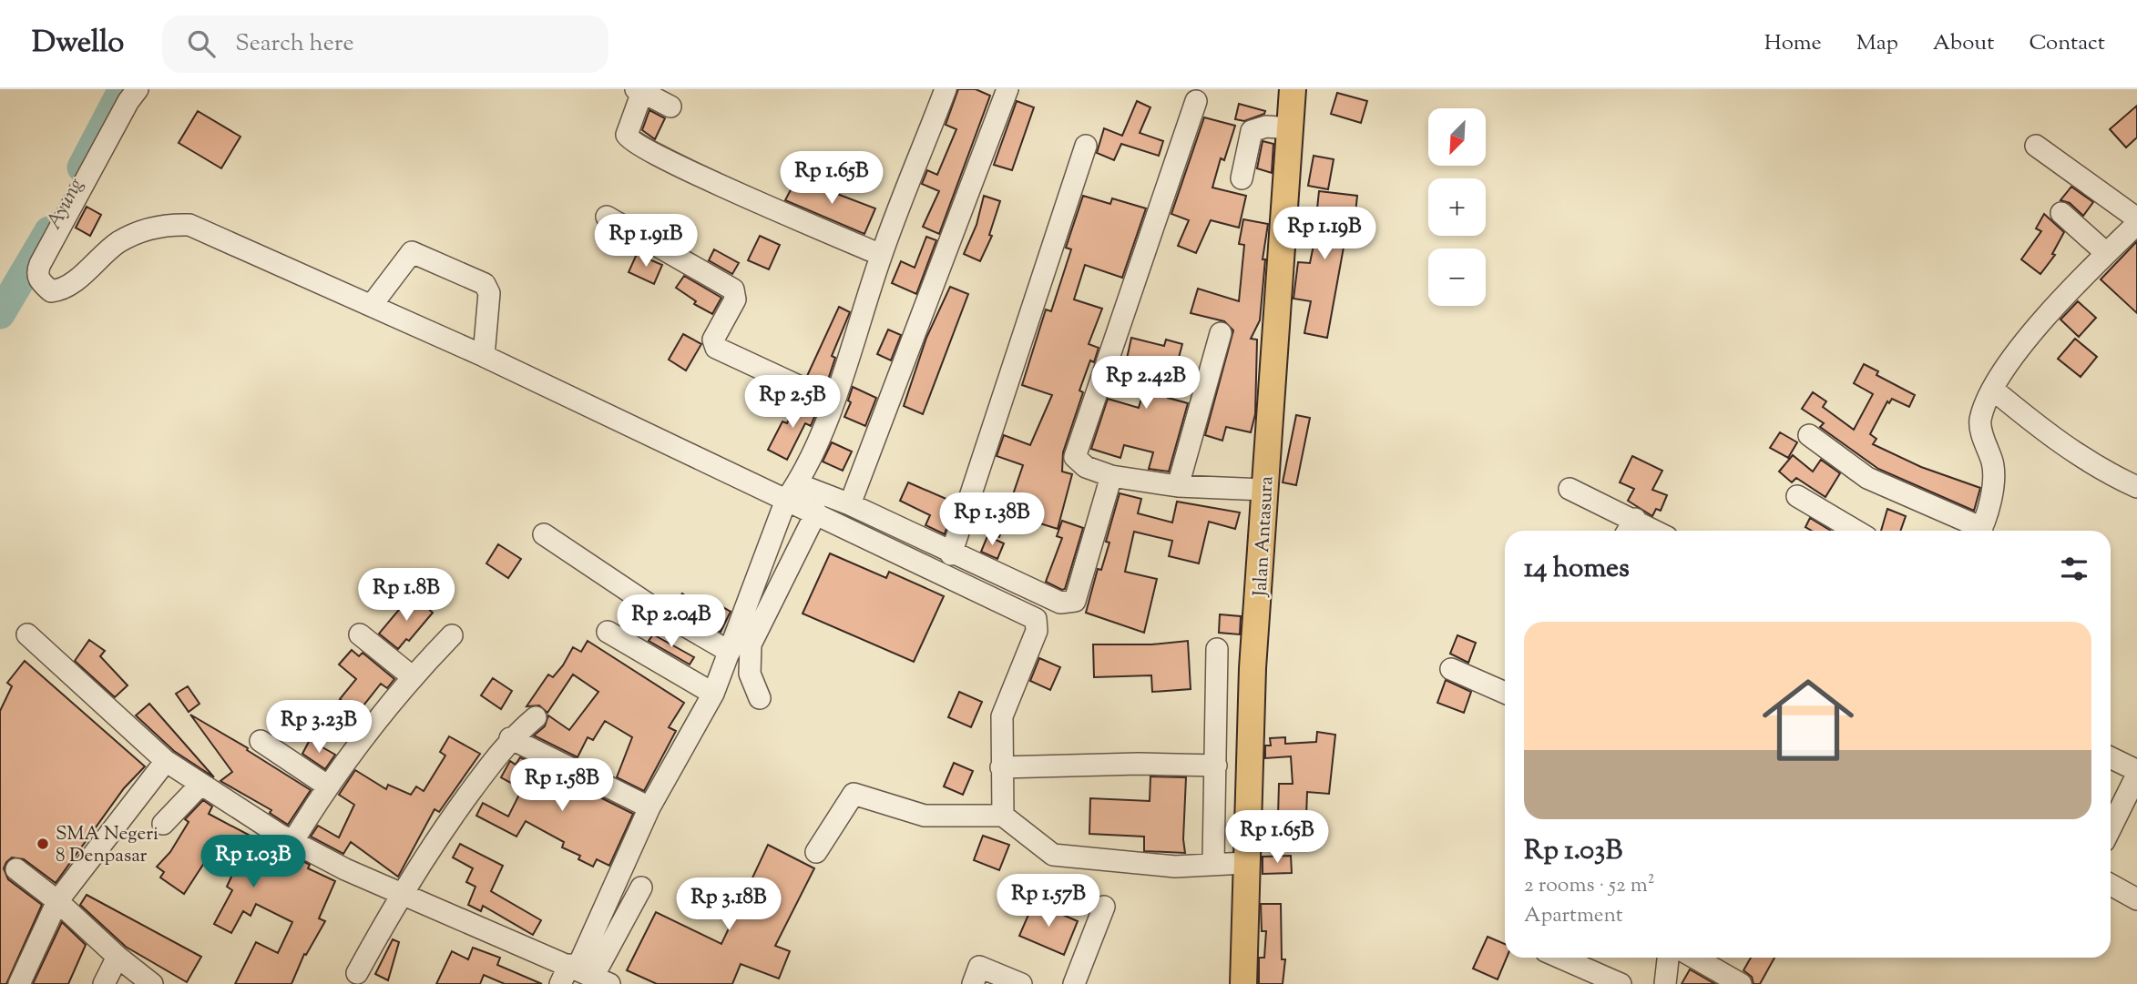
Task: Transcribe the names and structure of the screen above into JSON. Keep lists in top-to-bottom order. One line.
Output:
{"streets":{"main road":["Jalan Antasura"]},"water":["Ayung"],"places":["SMA Negeri 8 Denpasar"],"north":"bottom left","page":{"header":"Dwello","search":"Search here","nav":["Home","Map","About","Contact"],"map_buttons":["+","−"],"price":["Rp 1.65B","Rp 1.19B","Rp 1.91B","Rp 2.42B","Rp 2.5B","Rp 1.38B","Rp 1.8B","Rp 2.04B","Rp 3.23B","Rp 1.58B","Rp 1.65B","Rp 1.03B","Rp 1.57B","Rp 3.18B"],"heading":"14 homes","list":[{"name":"Rp 1.03B","note":"2 rooms · 52 m² · Apartment"}]}}
